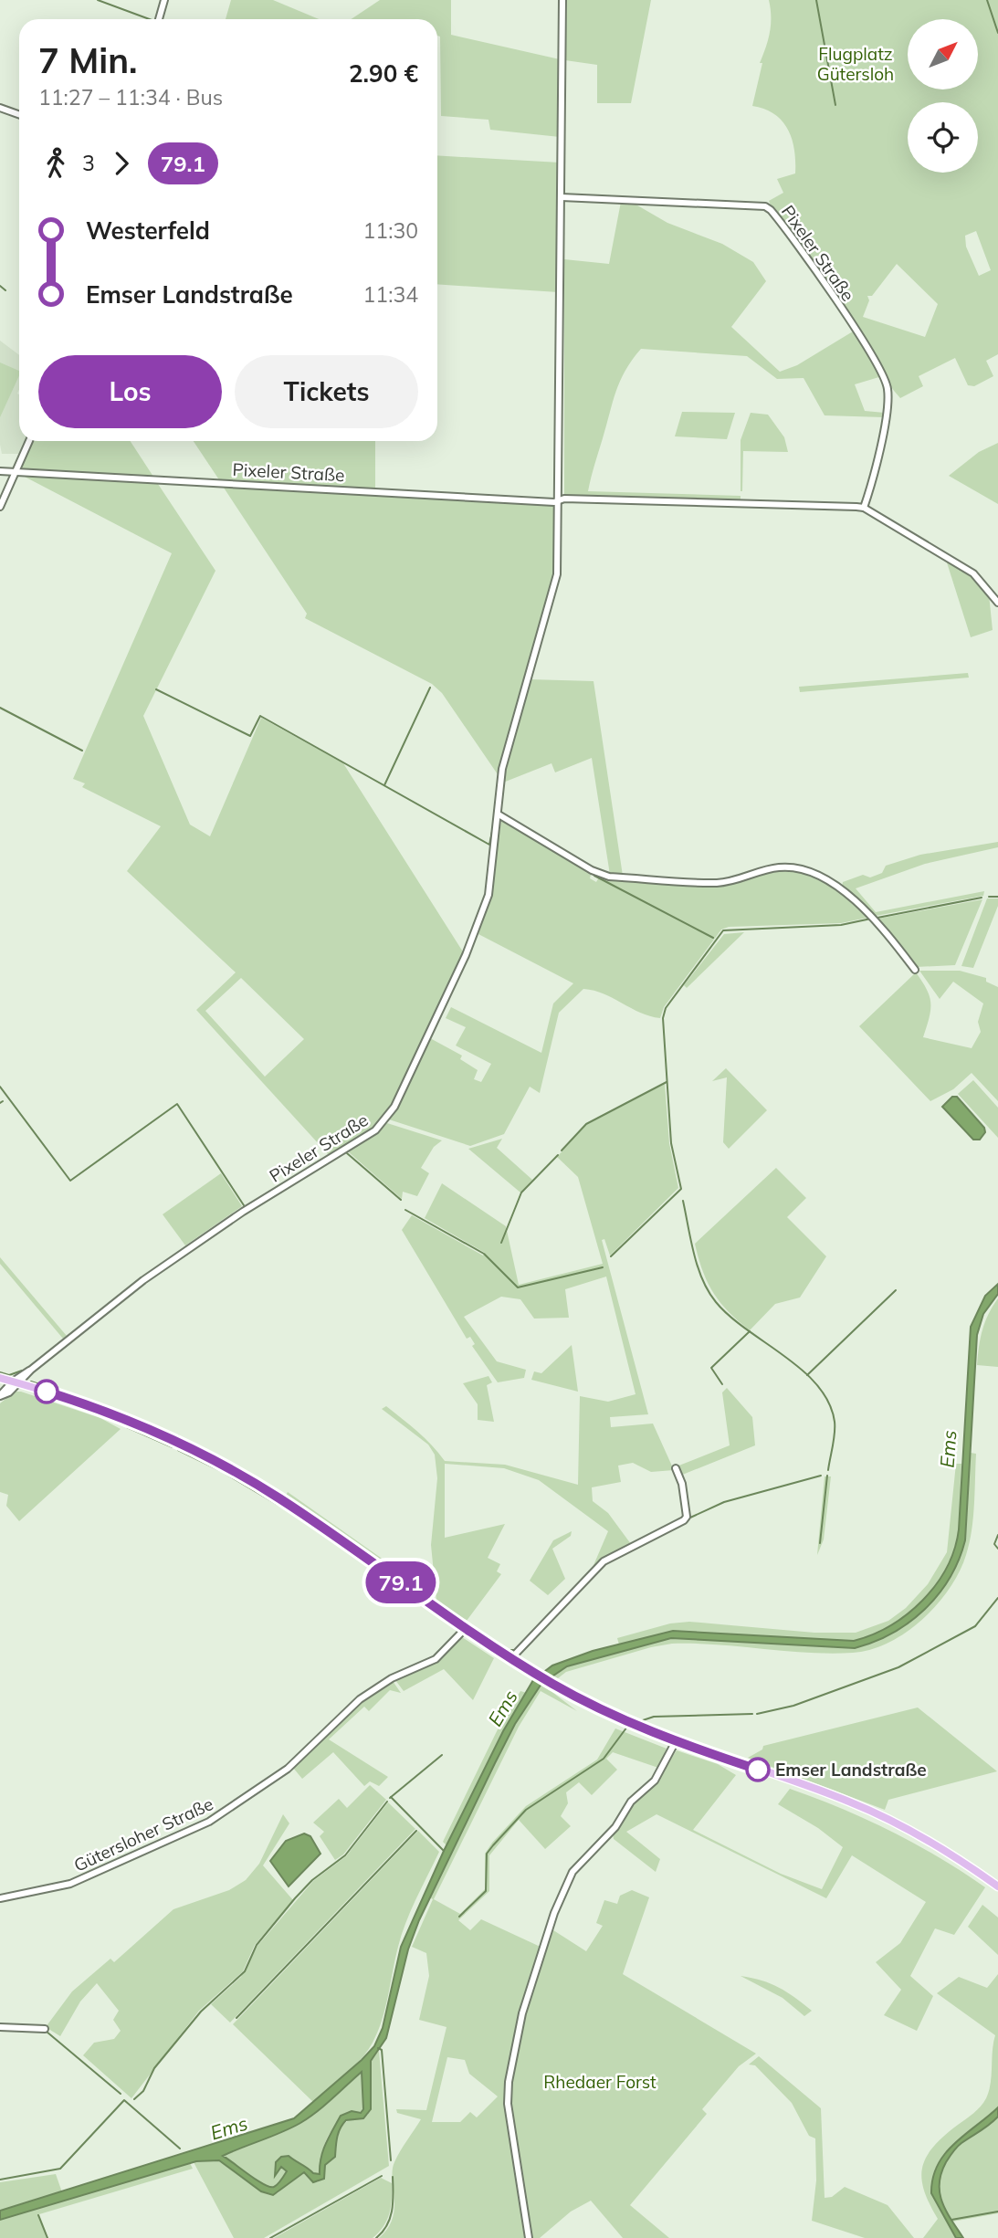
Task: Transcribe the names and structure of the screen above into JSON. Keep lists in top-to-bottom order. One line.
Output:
{"streets":{"street":["Pixeler Straße","Gütersloher Straße"]},"water":["Ems"],"parks":["Flugplatz Gütersloh","Rhedaer Forst"],"places":["Emser Landstraße"],"lines":["bus line 79.1"],"north":"top right","page":{"on_map":"79.1","heading":["7 Min.","11:27 – 11:34 · Bus","2.90 €"],"legs":["3","79.1"],"list":[{"name":"Westerfeld","value":"11:30"},{"name":"Emser Landstraße","value":"11:34"}],"buttons":["Los","Tickets"]}}
